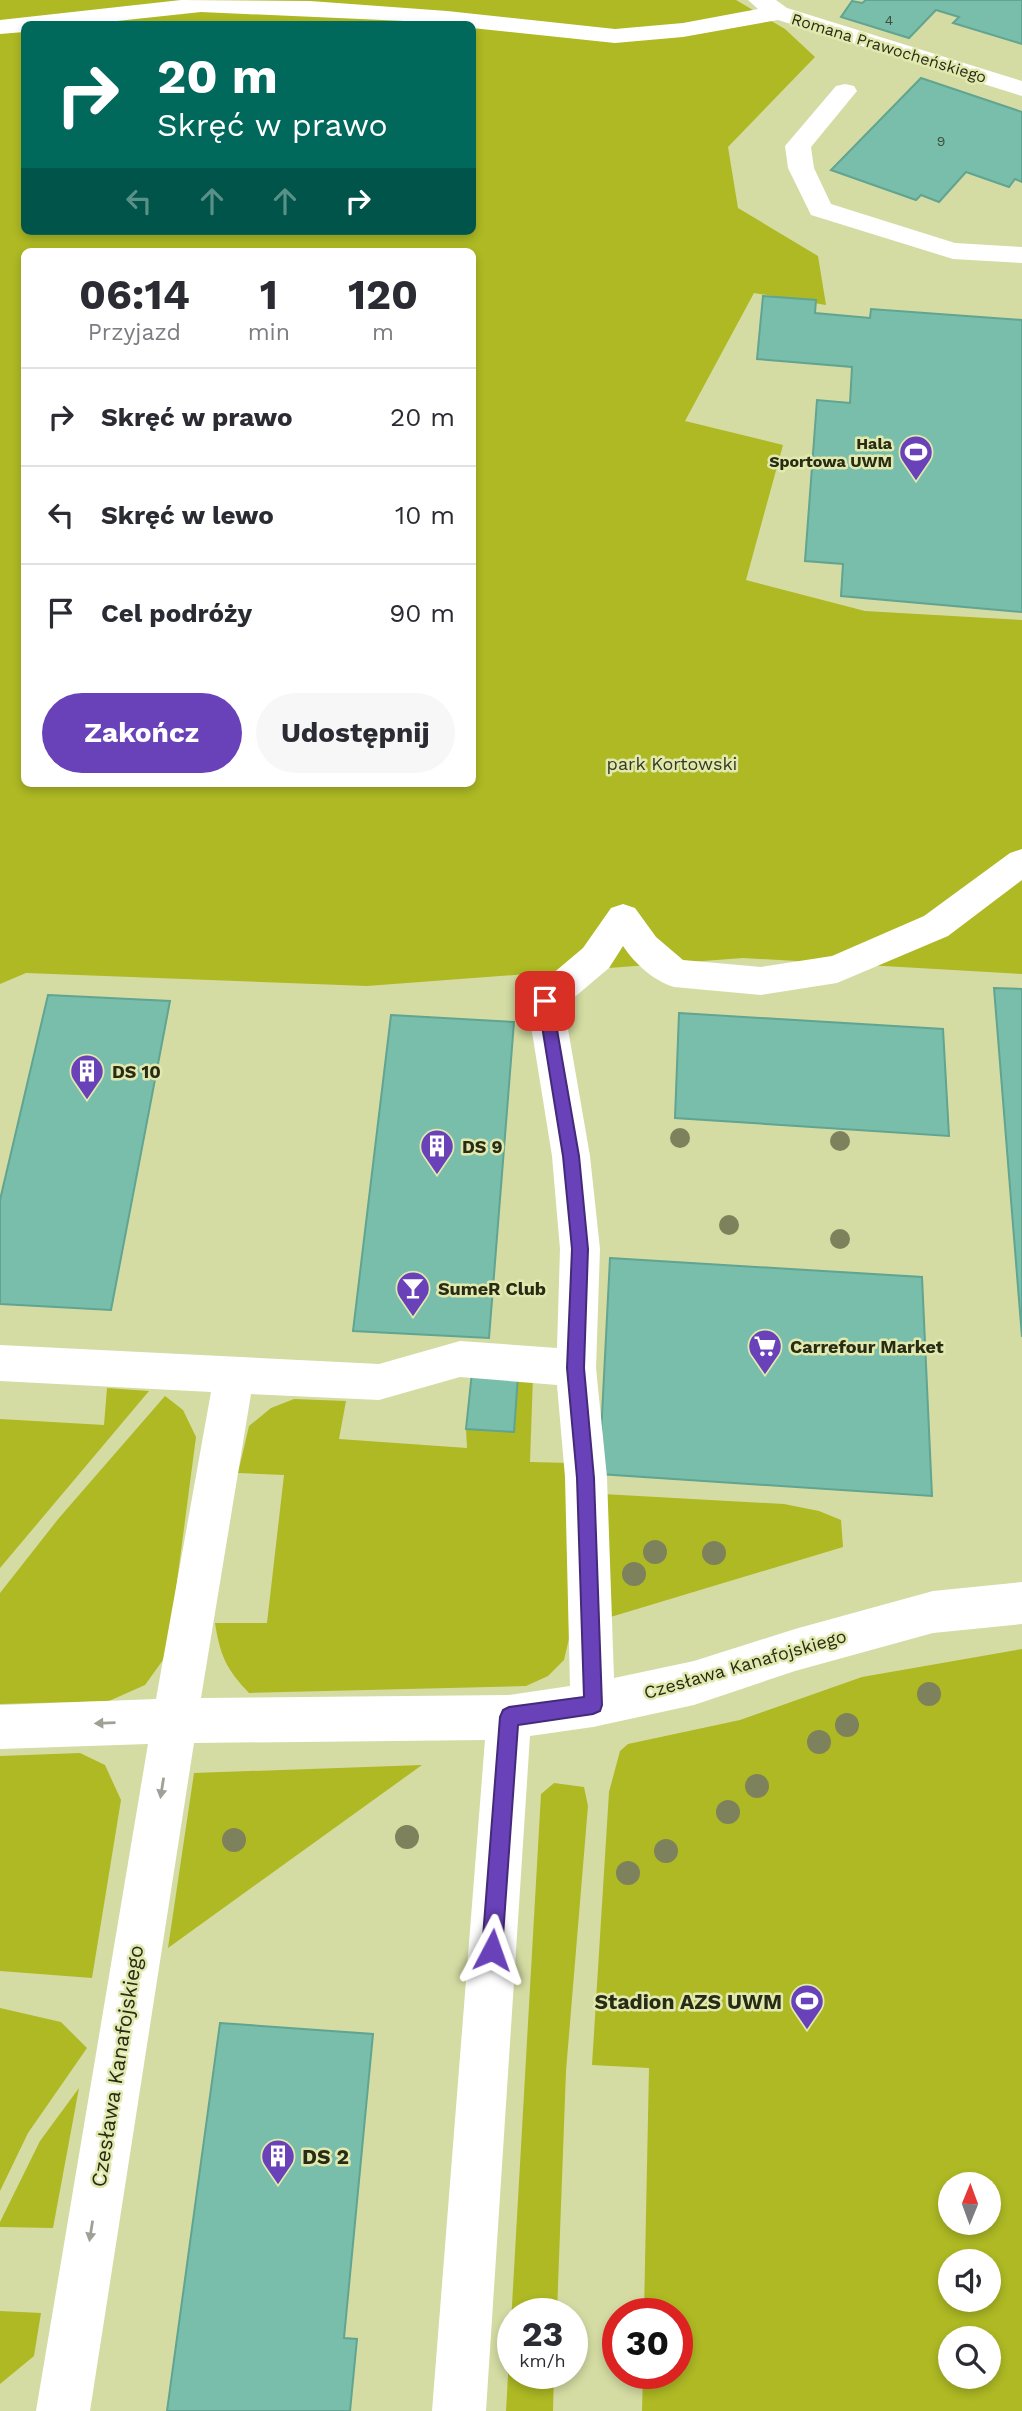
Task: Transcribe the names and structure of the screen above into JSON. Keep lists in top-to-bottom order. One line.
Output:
{"streets":{"street":["Romana Prawocheńskiego","Czesława Kanafojskiego"]},"one_way":["Czesława Kanafojskiego"],"parks":["park Kortowski"],"places":{"sports":["Hala Sportowa UWM","Stadion AZS UWM"],"building":["DS 10","DS 9","DS 2"],"bar":["SumeR Club"],"supermarket":["Carrefour Market"]},"house_numbers":["4","9"],"north":"top","page":{"turn":["20 m","Skręć w prawo"],"eta":["06:14","Przyjazd","1","min","120","m"],"list":[{"name":"Skręć w prawo","value":"20 m"},{"name":"Skręć w lewo","value":"10 m"},{"name":"Cel podróży","value":"90 m"}],"buttons":["Zakończ","Udostępnij"],"speed":"23 km/h","limit":"30"}}
